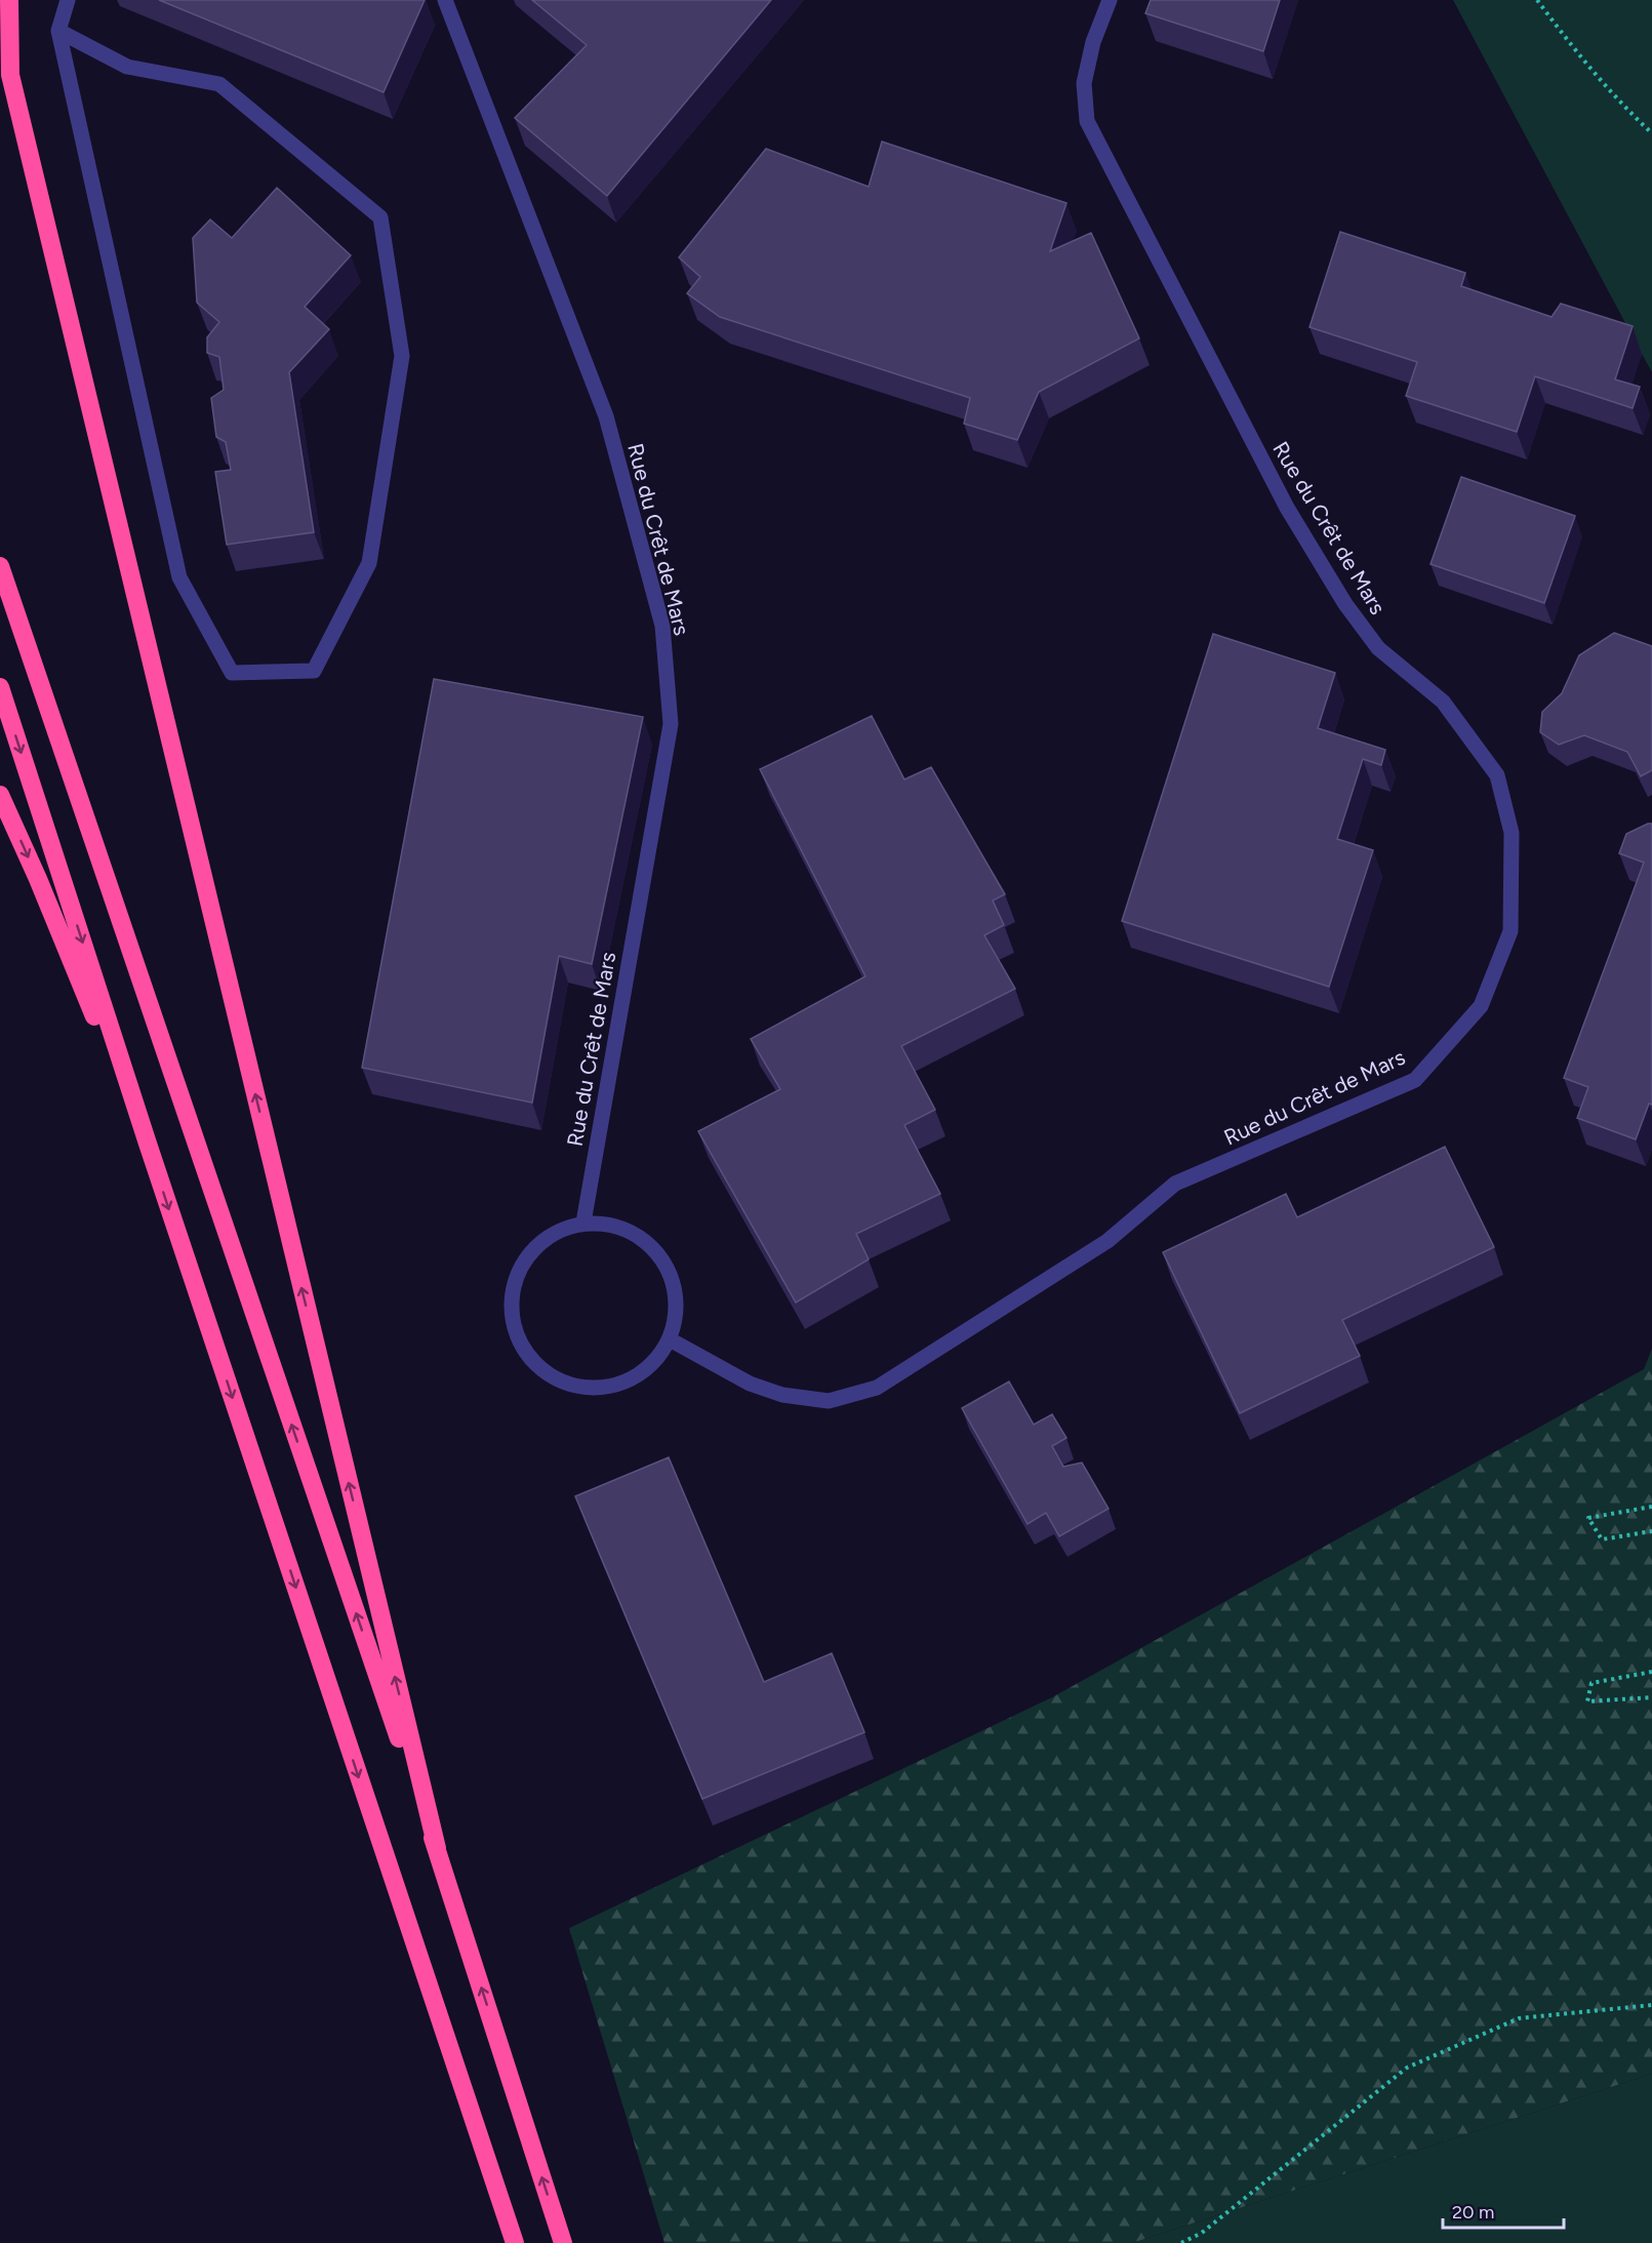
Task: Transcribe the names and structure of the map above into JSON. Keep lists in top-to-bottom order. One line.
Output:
{"streets":{"lane":["Rue du Crêt de Mars"]},"scale_bar":"20 m"}
